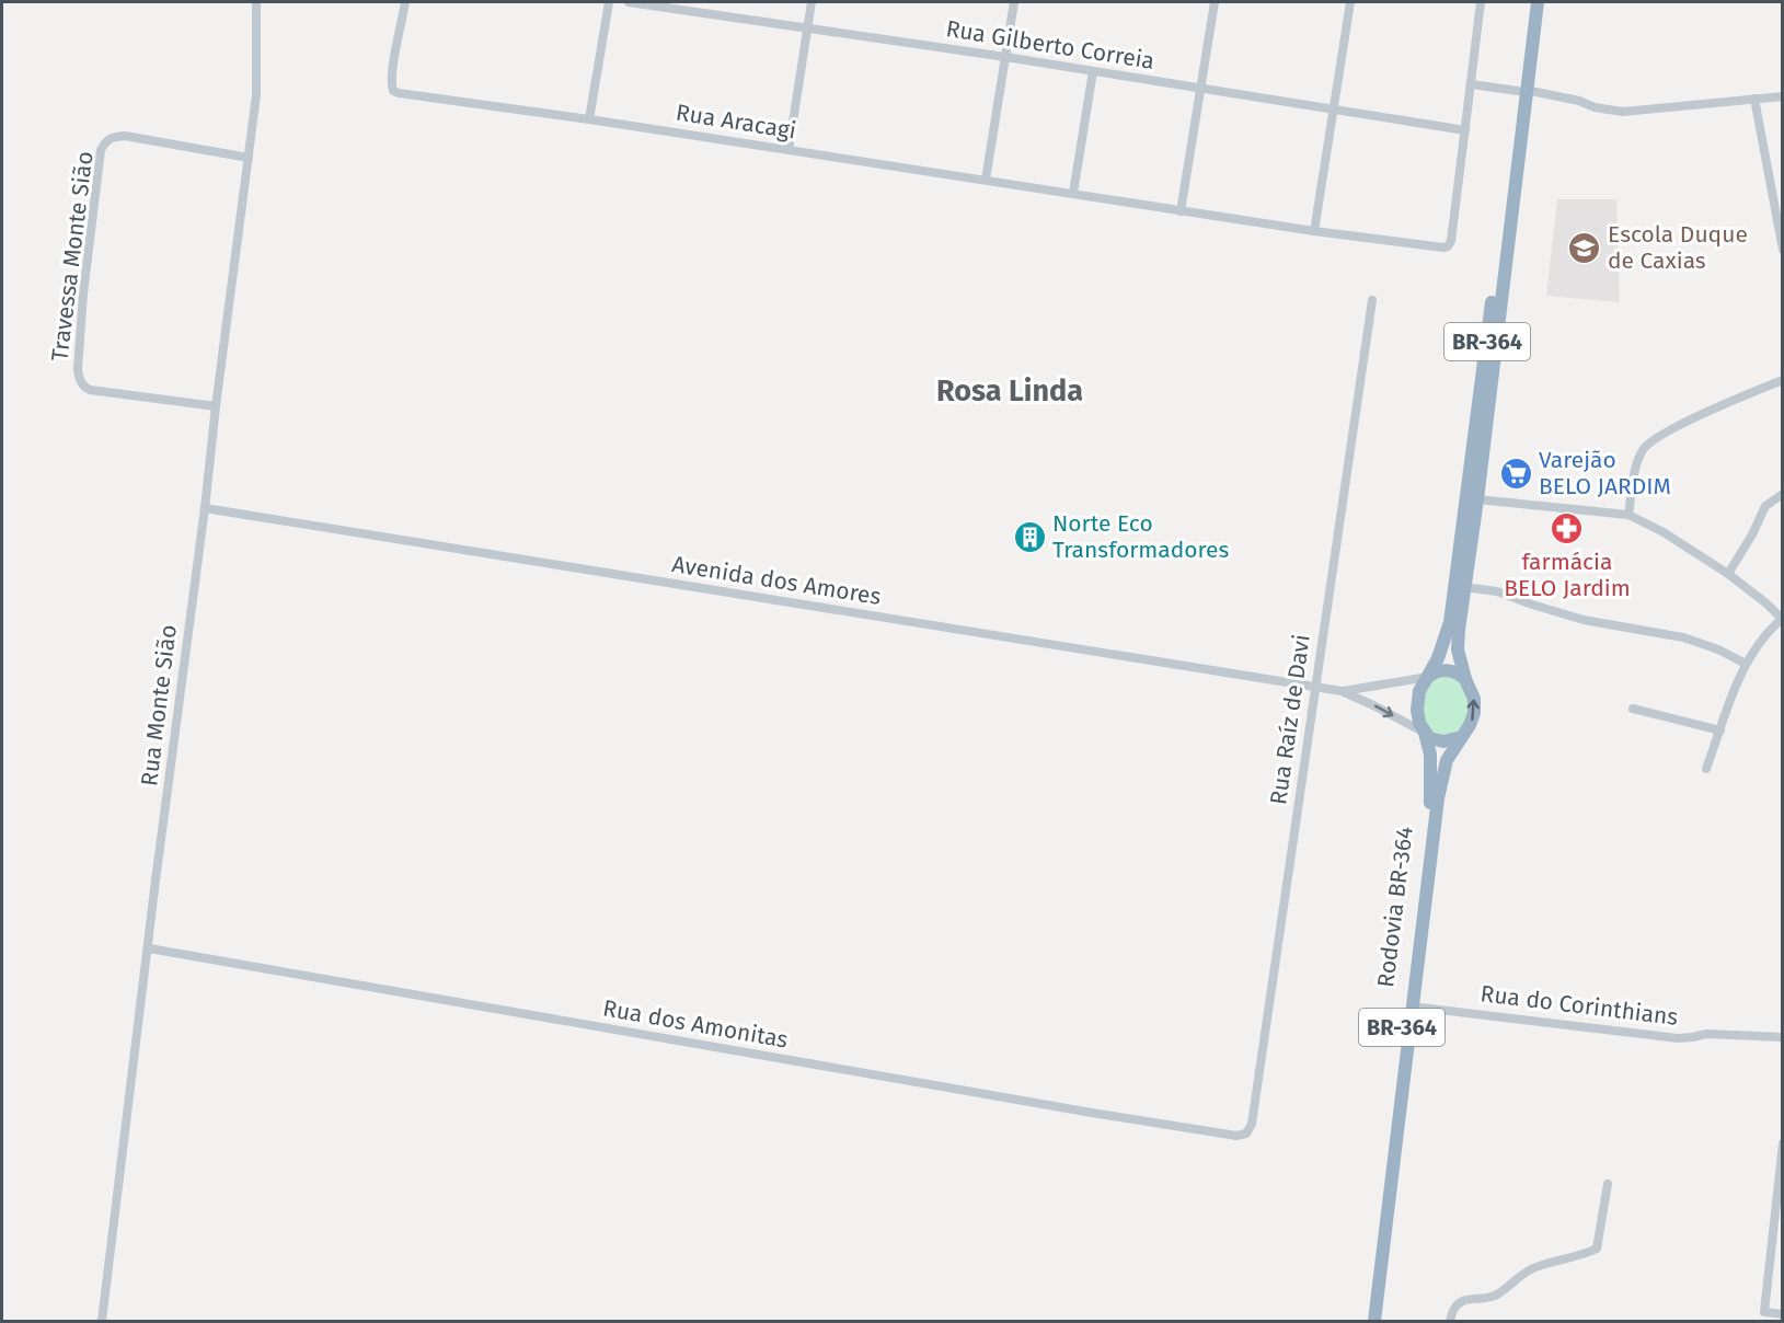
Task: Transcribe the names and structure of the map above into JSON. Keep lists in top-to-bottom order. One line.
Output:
{"streets":{"highway":["BR-364","Rodovia BR-364"],"street":["Rua Gilberto Correia","Rua Aracagi","Travessa Monte Sião","Avenida dos Amores","Rua Monte Sião","Rua Raíz de Davi","Rua do Corinthians","Rua dos Amonitas"]},"crossings":[["Rua Gilberto Correia","Rua Aracagi"],["Travessa Monte Sião","Rua Monte Sião"],["BR-364","Avenida dos Amores"],["BR-364","Rodovia BR-364"],["BR-364","Rua do Corinthians"],["Avenida dos Amores","Rua Monte Sião"],["Avenida dos Amores","Rua Raíz de Davi"],["Avenida dos Amores","Rodovia BR-364"],["Rua Monte Sião","Rua dos Amonitas"],["Rua Raíz de Davi","Rua dos Amonitas"]],"districts":["Rosa Linda"],"places":{"school or university":["Escola Duque de Caxias"],"supermarket":["Varejão BELO JARDIM"],"pharmacy":["farmácia BELO Jardim"],"building":["Norte Eco Transformadores"]}}
